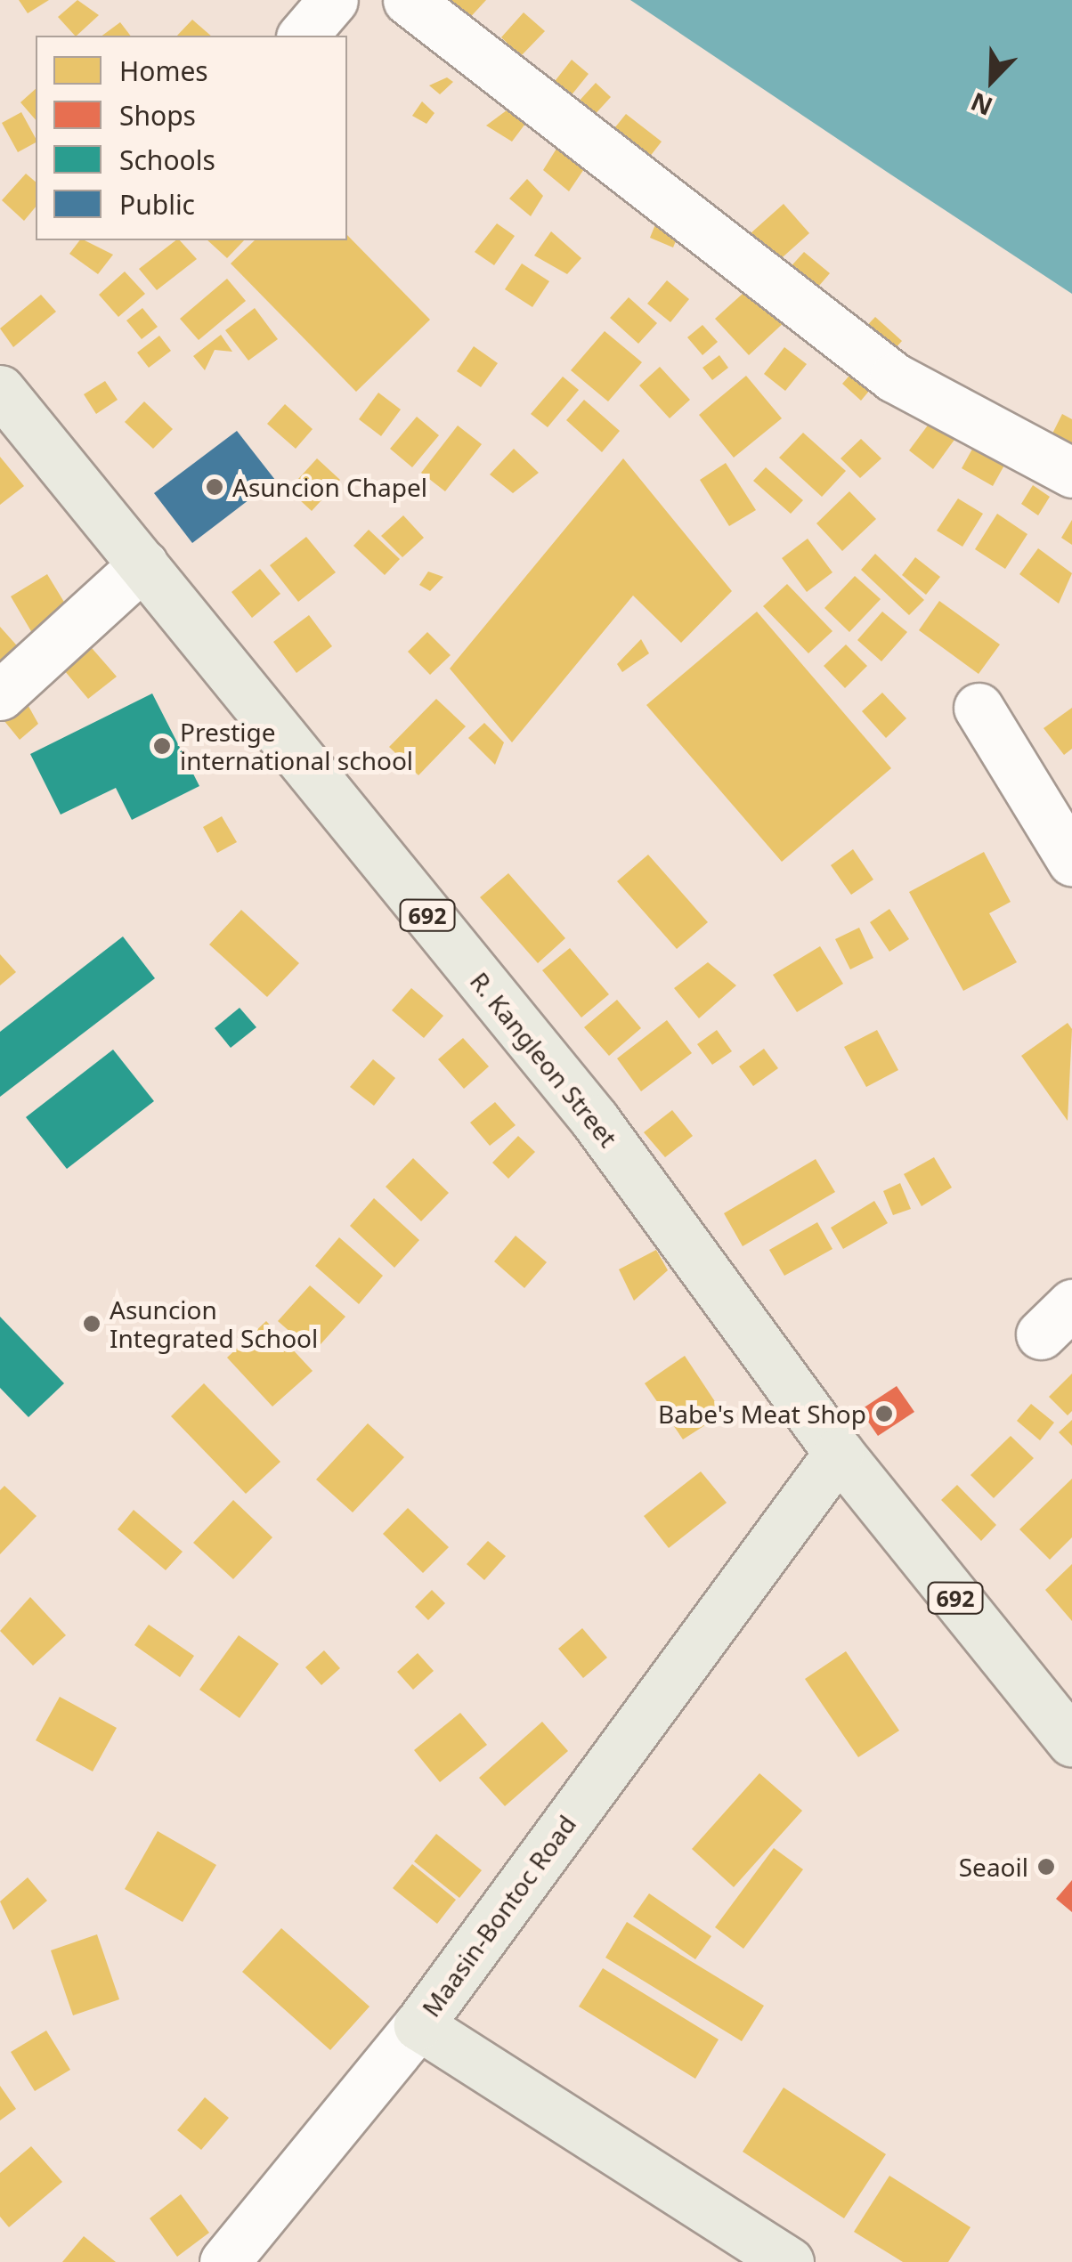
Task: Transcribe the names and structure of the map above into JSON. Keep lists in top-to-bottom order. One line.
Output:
{"streets":{"main road":["692","R. Kangleon Street","Maasin-Bontoc Road"]},"crossings":[["R. Kangleon Street","Maasin-Bontoc Road"]],"places":["Asuncion Chapel","Prestige international school","Asuncion Integrated School","Babe's Meat Shop","Seaoil"],"legend":["Homes","Shops","Schools","Public"],"north":"bottom left"}
